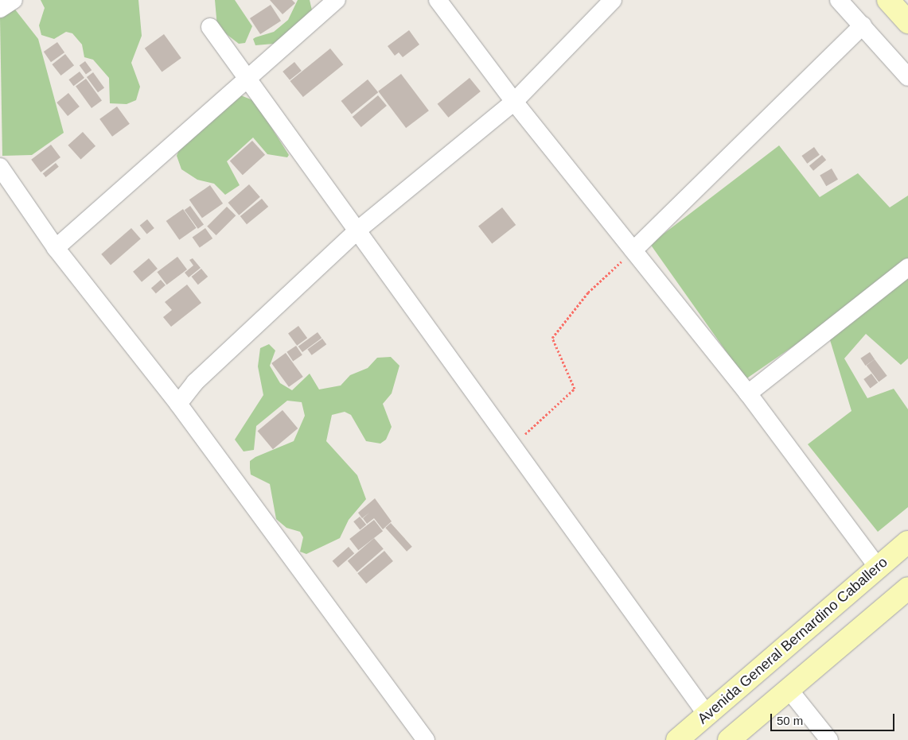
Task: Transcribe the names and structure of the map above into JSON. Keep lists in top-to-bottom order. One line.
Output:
{"streets":{"main road":["Avenida General Bernardino Caballero"]},"scale_bar":"50 m"}
